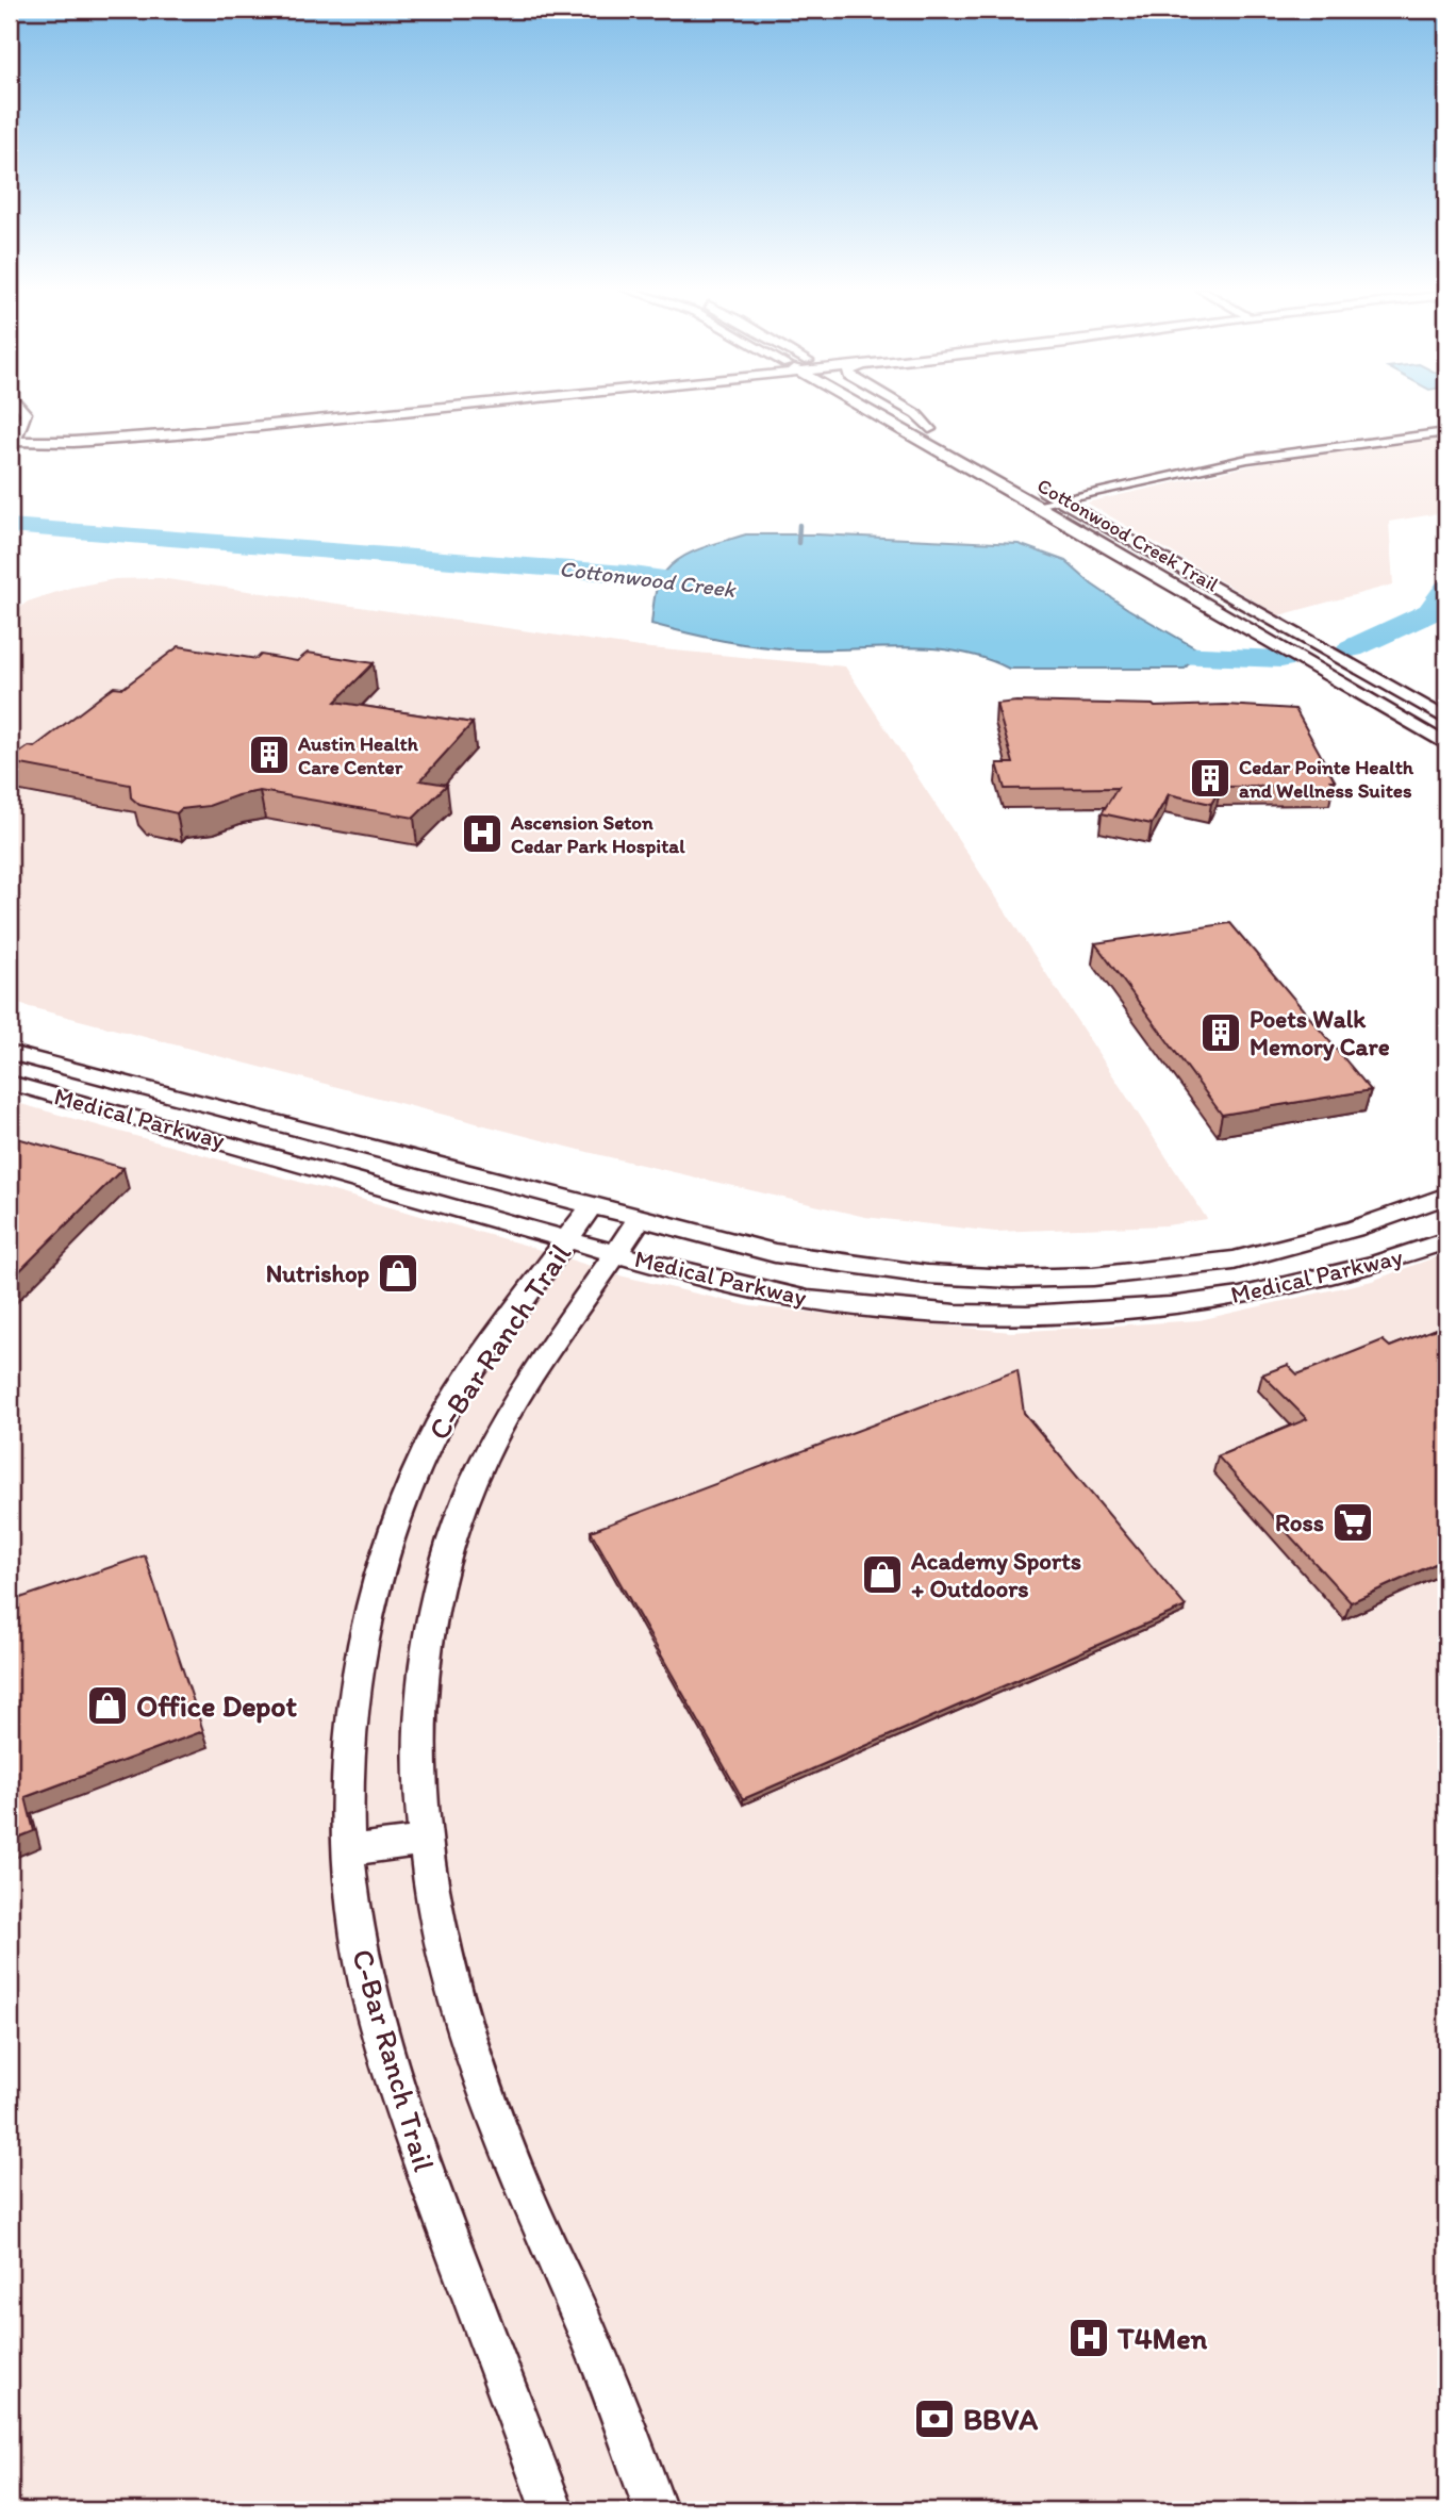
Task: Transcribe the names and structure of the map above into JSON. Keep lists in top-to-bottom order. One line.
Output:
{"streets":{"street":["Cottonwood Creek Trail","Medical Parkway","C-Bar Ranch Trail"]},"crossings":[["Medical Parkway","C-Bar Ranch Trail"]],"water":["Cottonwood Creek"],"places":{"building":["Austin Health Care Center","Cedar Pointe Health and Wellness Suites","Poets Walk Memory Care"],"hospital":["Ascension Seton Cedar Park Hospital","T4Men"],"shop":["Nutrishop","Academy Sports + Outdoors","Office Depot"],"supermarket":["Ross"],"bank":["BBVA"]}}
